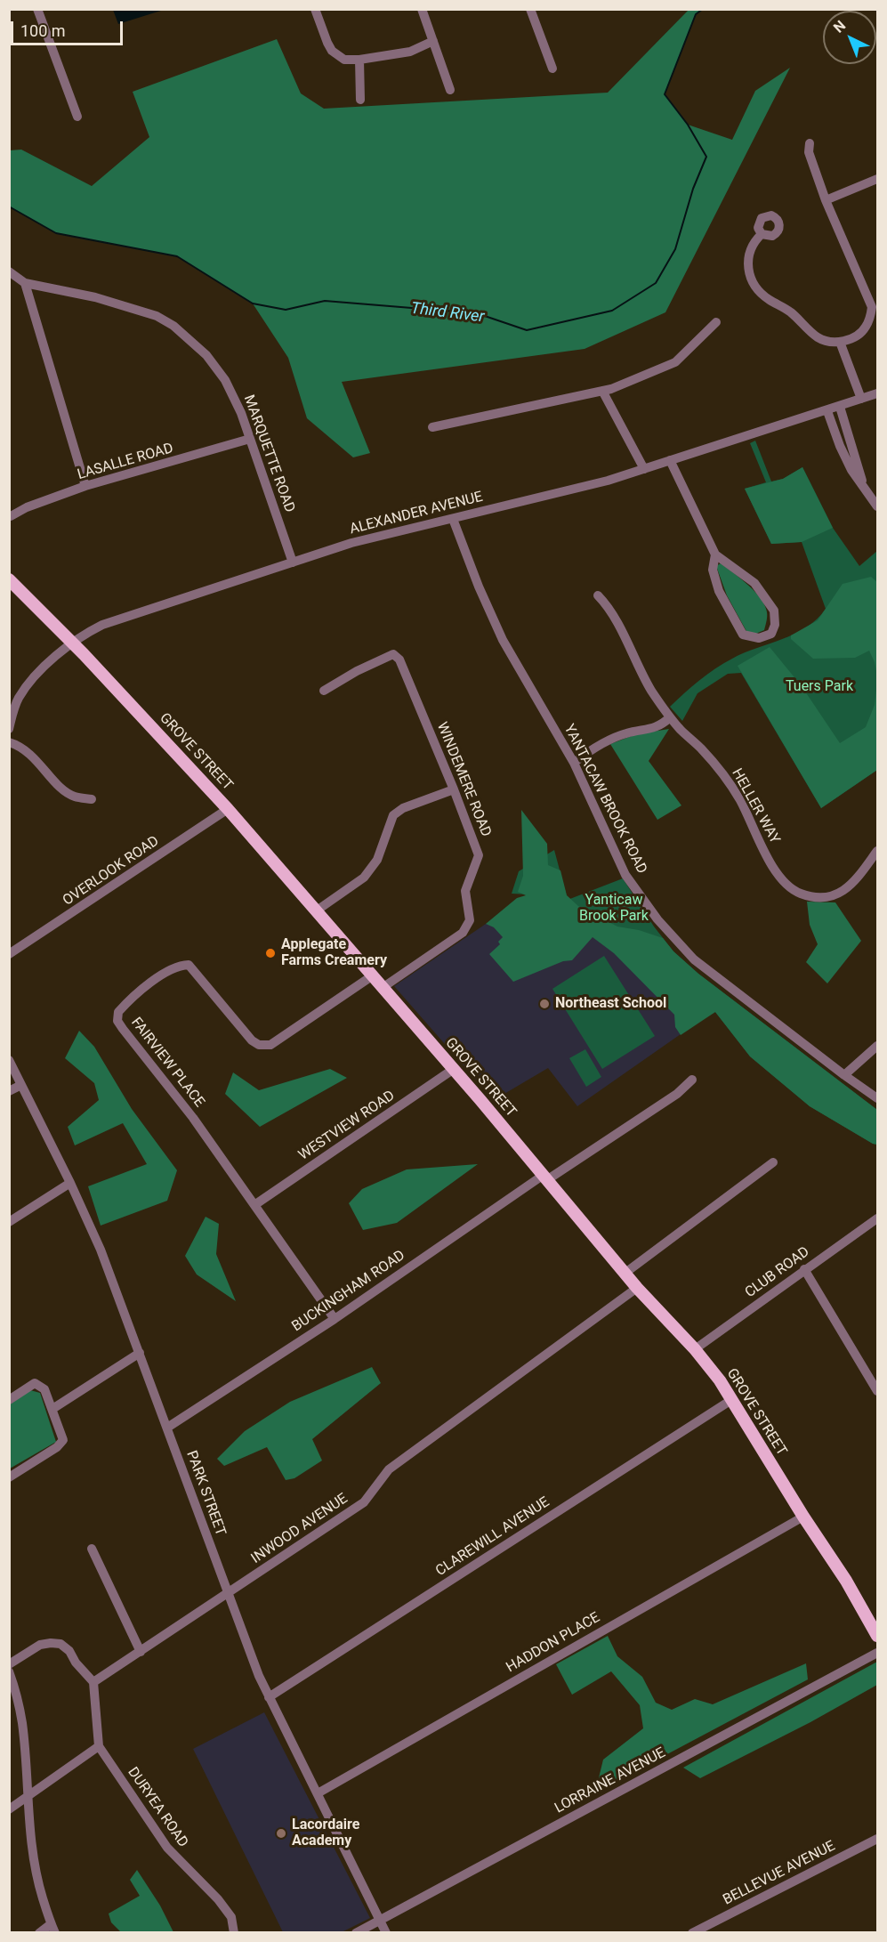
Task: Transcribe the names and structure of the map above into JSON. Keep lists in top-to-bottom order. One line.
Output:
{"streets":{"main road":["GROVE STREET"],"street":["MARQUETTE ROAD","LASALLE ROAD","ALEXANDER AVENUE","WINDEMERE ROAD","YANTACAW BROOK ROAD","HELLER WAY","OVERLOOK ROAD","FAIRVIEW PLACE","WESTVIEW ROAD","CLUB ROAD","BUCKINGHAM ROAD","PARK STREET","INWOOD AVENUE","CLAREWILL AVENUE","HADDON PLACE","LORRAINE AVENUE","DURYEA ROAD","BELLEVUE AVENUE"]},"crossings":[["MARQUETTE ROAD","LASALLE ROAD"],["MARQUETTE ROAD","ALEXANDER AVENUE"],["ALEXANDER AVENUE","GROVE STREET"],["ALEXANDER AVENUE","YANTACAW BROOK ROAD"],["GROVE STREET","WINDEMERE ROAD"],["GROVE STREET","OVERLOOK ROAD"],["GROVE STREET","FAIRVIEW PLACE"],["GROVE STREET","WESTVIEW ROAD"],["GROVE STREET","CLUB ROAD"],["GROVE STREET","BUCKINGHAM ROAD"],["GROVE STREET","INWOOD AVENUE"],["GROVE STREET","CLAREWILL AVENUE"],["GROVE STREET","HADDON PLACE"],["FAIRVIEW PLACE","WESTVIEW ROAD"],["FAIRVIEW PLACE","BUCKINGHAM ROAD"],["BUCKINGHAM ROAD","PARK STREET"],["PARK STREET","INWOOD AVENUE"],["PARK STREET","CLAREWILL AVENUE"],["PARK STREET","HADDON PLACE"],["PARK STREET","LORRAINE AVENUE"]],"water":["Third River"],"parks":["Tuers Park","Yanticaw Brook Park"],"places":["Applegate Farms Creamery","Northeast School","Lacordaire Academy"],"scale_bar":"100 m","north":"top left"}
